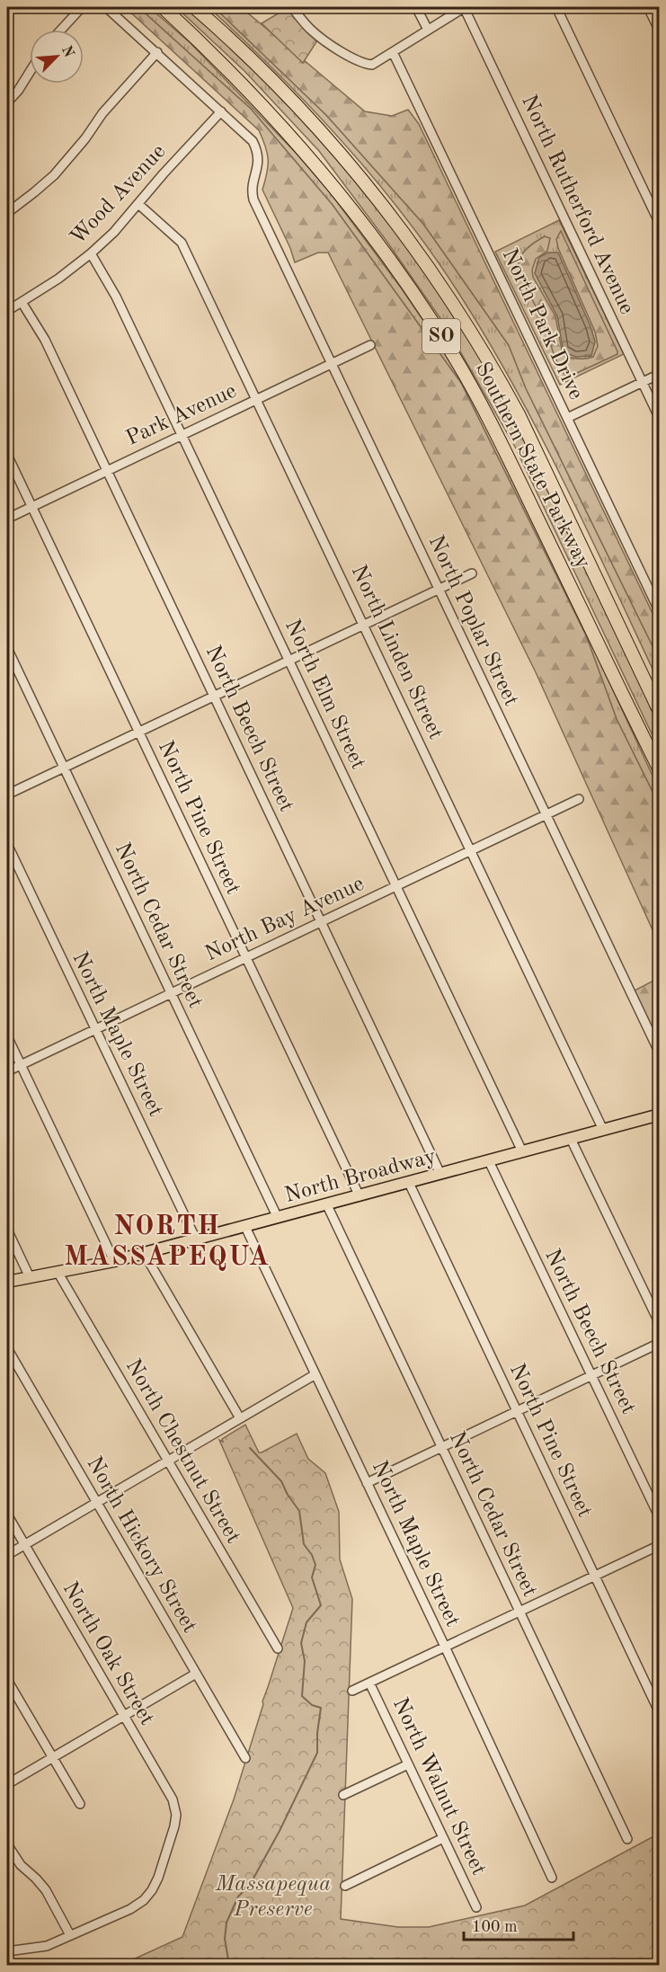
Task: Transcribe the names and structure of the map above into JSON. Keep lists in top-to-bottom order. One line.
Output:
{"streets":{"highway":["SO","Southern State Parkway"],"main road":["North Broadway"],"street":["Wood Avenue","North Rutherford Avenue","North Park Drive","Park Avenue","North Poplar Street","North Linden Street","North Elm Street","North Beech Street","North Pine Street","North Bay Avenue","North Cedar Street","North Maple Street","North Chestnut Street","North Hickory Street","North Oak Street","North Walnut Street"]},"crossings":[["Wood Avenue","North Poplar Street"],["Wood Avenue","North Linden Street"],["Wood Avenue","North Elm Street"],["Wood Avenue","North Beech Street"],["Park Avenue","North Poplar Street"],["Park Avenue","North Linden Street"],["Park Avenue","North Elm Street"],["Park Avenue","North Beech Street"],["Park Avenue","North Pine Street"],["North Poplar Street","North Bay Avenue"],["North Linden Street","North Bay Avenue"],["North Linden Street","North Broadway"],["North Elm Street","North Bay Avenue"],["North Elm Street","North Broadway"],["North Beech Street","North Bay Avenue"],["North Beech Street","North Broadway"],["North Pine Street","North Bay Avenue"],["North Pine Street","North Broadway"],["North Bay Avenue","North Cedar Street"],["North Bay Avenue","North Maple Street"],["North Cedar Street","North Broadway"],["North Maple Street","North Broadway"],["North Broadway","North Chestnut Street"]],"districts":["NORTH MASSAPEQUA"],"parks":["Massapequa Preserve"],"scale_bar":"100 m","north":"top right"}
